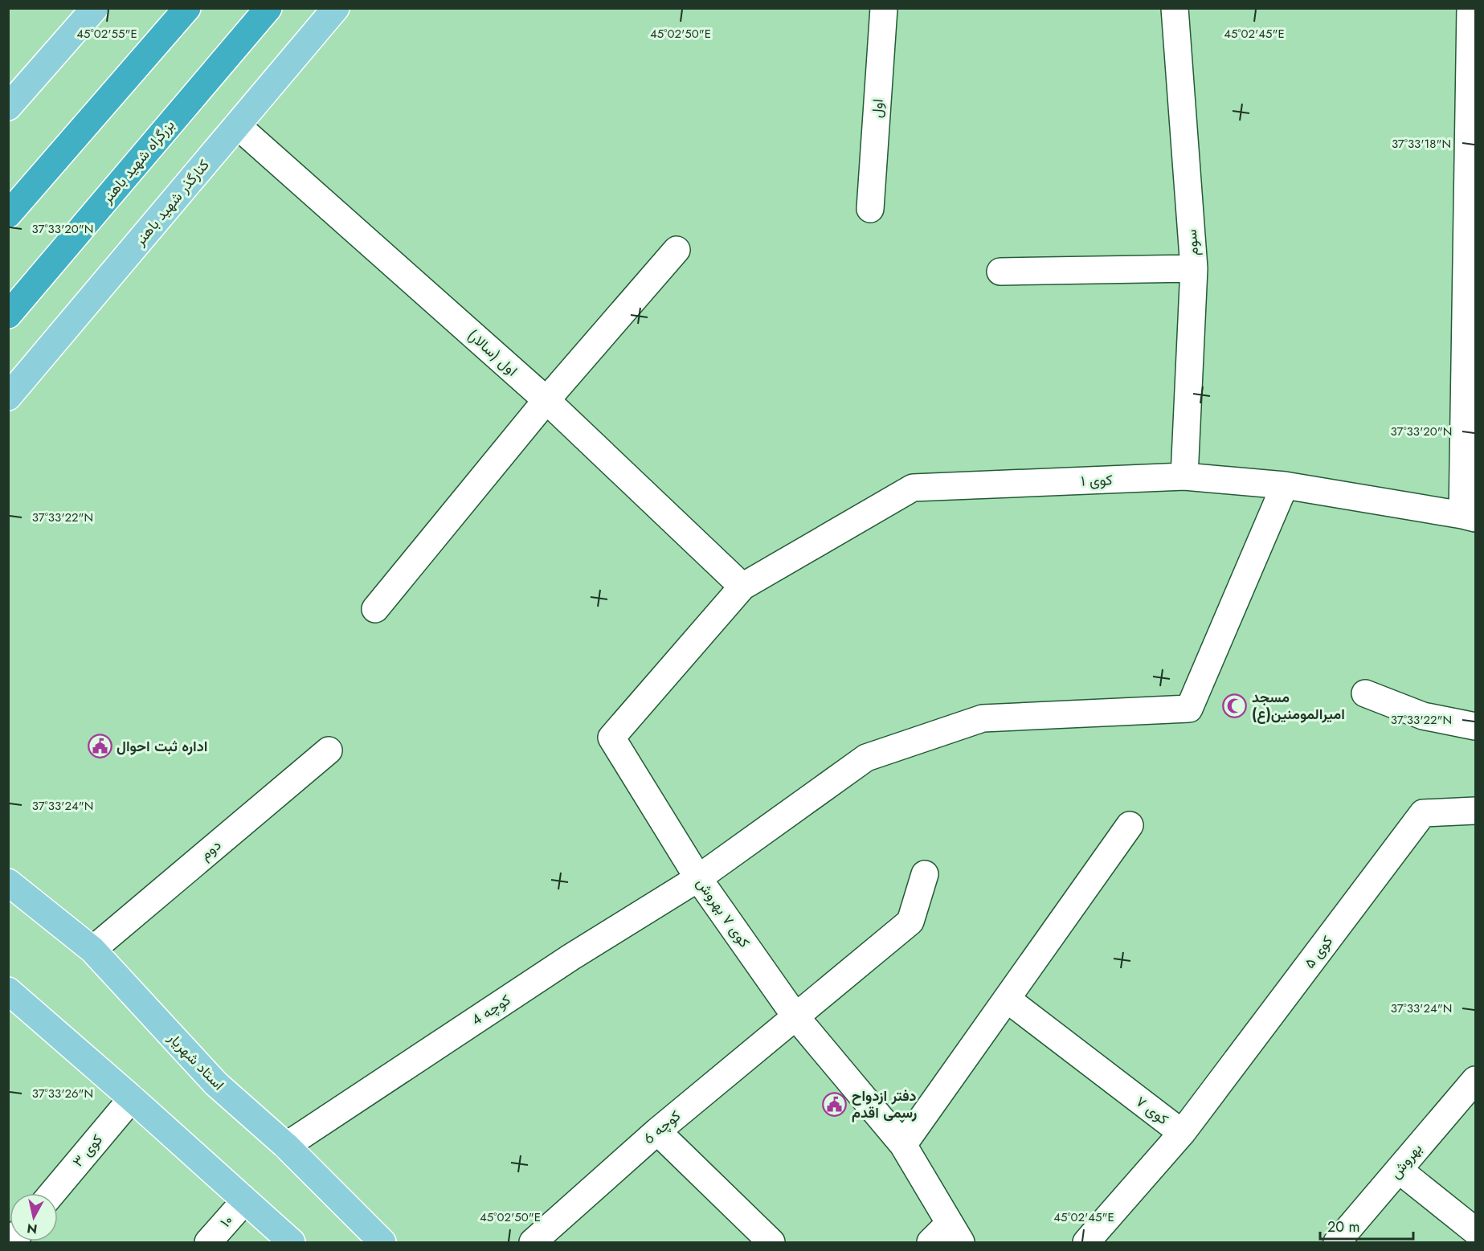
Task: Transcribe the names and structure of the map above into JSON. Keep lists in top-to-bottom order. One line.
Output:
{"streets":{"highway":["بزرگراه شهید باهنر"],"main road":["کنارگذر شهید باهنر","استاد شهریار"],"street":["اول","سوم","اول (سالار)","کوی ۱","دوم","کوی ۷ بهروش","کوی ۵","کوچه 4","کوی ۷","کوچه 6","کوی ۳","بهروش","۱۰"]},"crossings":[["کنارگذر شهید باهنر","اول (سالار)"],["سوم","کوی ۱"],["اول (سالار)","کوی ۱"],["اول (سالار)","کوی ۷ بهروش"],["کوی ۱","کوی ۷ بهروش"],["کوی ۱","کوچه 4"],["دوم","استاد شهریار"],["کوی ۷ بهروش","کوچه 4"],["کوی ۷ بهروش","کوچه 6"],["کوی ۵","کوی ۷"],["کوچه 4","استاد شهریار"]],"places":{"mosque":["مسجد امیرالمومنین(ع)"],"public building":["اداره ثبت احوال","دفتر ازدواح رسمی اقدم"]},"scale_bar":"20 m","north":"bottom","coordinates":["45°02'55\"E","45°02'50\"E","45°02'45\"E","37°33'18\"N","37°33'20\"N","37°33'22\"N","37°33'24\"N","37°33'26\"N"]}
